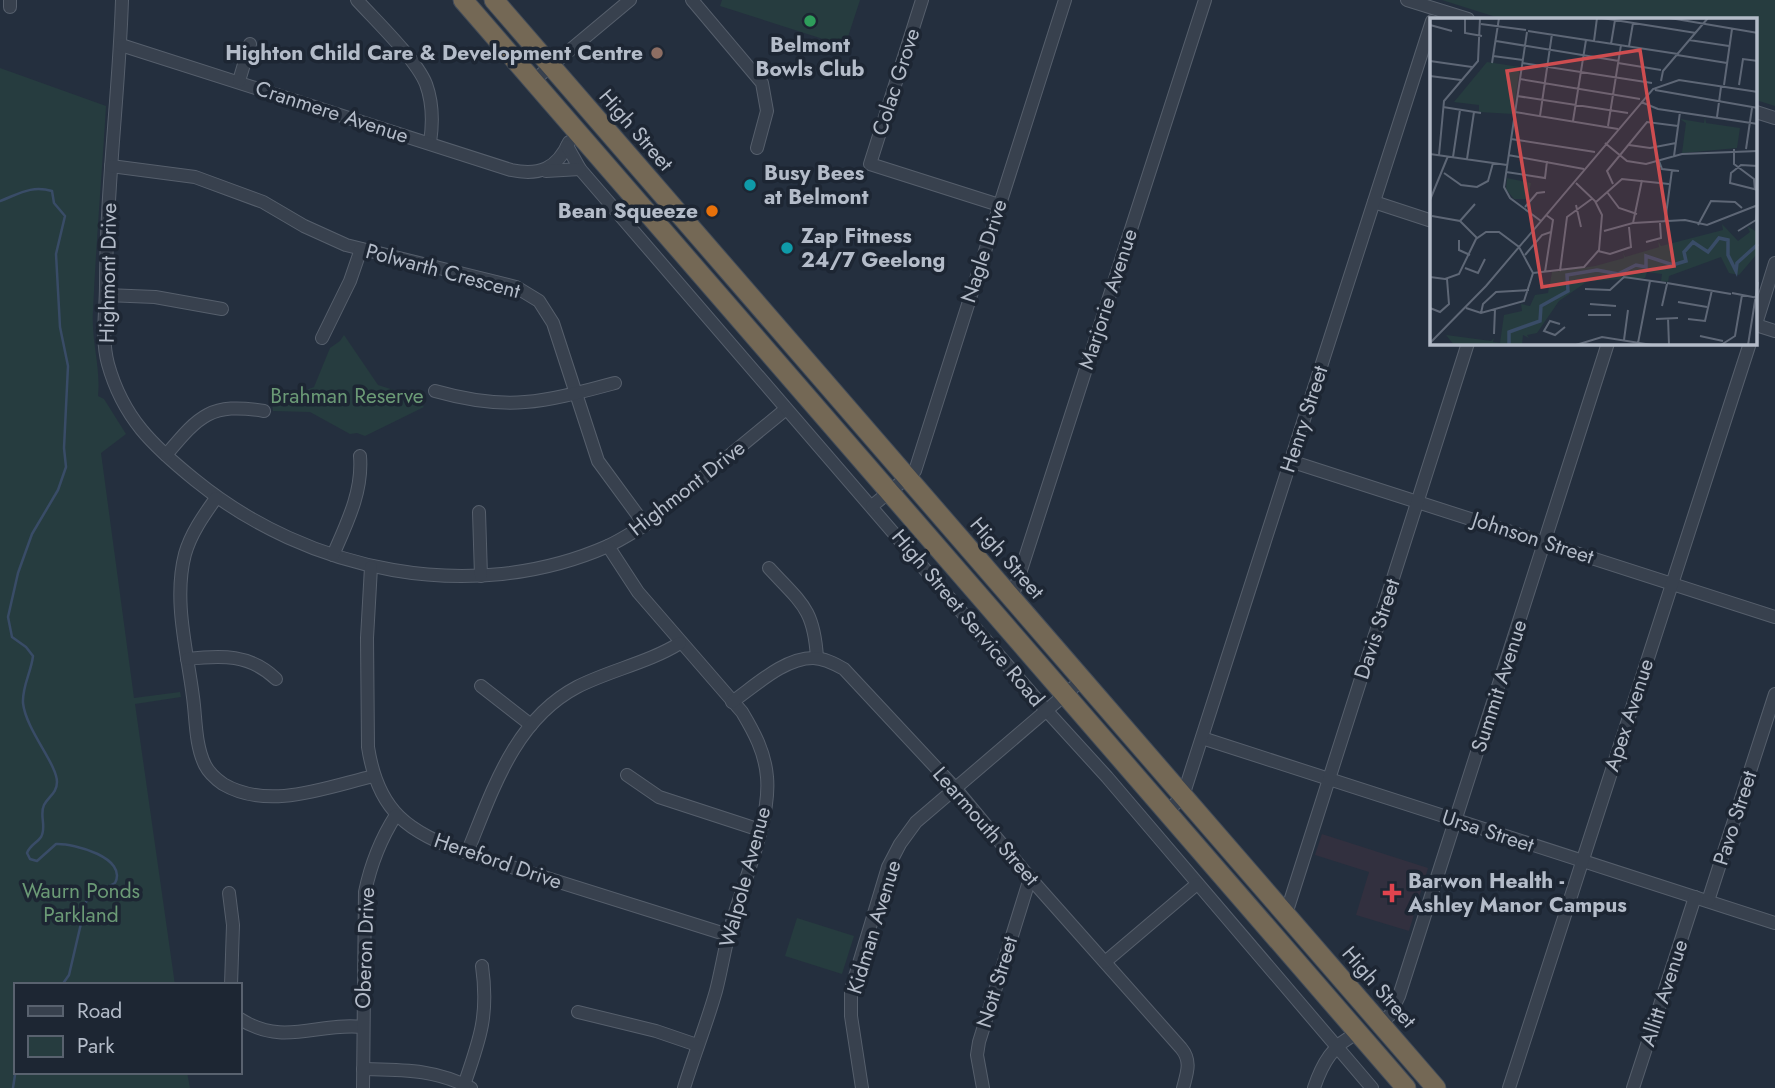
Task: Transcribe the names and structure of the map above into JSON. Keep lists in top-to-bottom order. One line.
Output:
{"streets":{"highway":["High Street"],"street":["Colac Grove","Cranmere Avenue","Nagle Drive","Polwarth Crescent","Highmont Drive","Marjorie Avenue","Henry Street","Johnson Street","High Street Service Road","Davis Street","Summit Avenue","Apex Avenue","Pavo Street","Learmouth Street","Ursa Street","Hereford Drive","Walpole Avenue","Kidman Avenue","Oberon Drive","Nott Street","Allitt Avenue"]},"crossings":[["Colac Grove","Nagle Drive"],["Cranmere Avenue","Highmont Drive"],["Cranmere Avenue","High Street Service Road"],["High Street","Nagle Drive"],["High Street","Marjorie Avenue"],["High Street","Henry Street"],["High Street","Davis Street"],["High Street","Summit Avenue"],["High Street","Kidman Avenue"],["Polwarth Crescent","Highmont Drive"],["Highmont Drive","High Street Service Road"],["Highmont Drive","Hereford Drive"],["Highmont Drive","Walpole Avenue"],["Henry Street","Johnson Street"],["Henry Street","Ursa Street"],["Johnson Street","Davis Street"],["Johnson Street","Summit Avenue"],["Johnson Street","Apex Avenue"],["High Street Service Road","Kidman Avenue"],["Davis Street","Ursa Street"],["Summit Avenue","Ursa Street"],["Apex Avenue","Ursa Street"],["Pavo Street","Ursa Street"],["Pavo Street","Allitt Avenue"],["Learmouth Street","Kidman Avenue"],["Learmouth Street","Nott Street"],["Ursa Street","Allitt Avenue"],["Hereford Drive","Walpole Avenue"],["Hereford Drive","Oberon Drive"]],"parks":["Brahman Reserve","Waurn Ponds Parkland"],"places":{"other":["Belmont Bowls Club","Highton Child Care & Development Centre","Busy Bees at Belmont","Bean Squeeze","Zap Fitness 24/7 Geelong"],"health":["Barwon Health - Ashley Manor Campus"]},"legend":["Road","Park"]}
